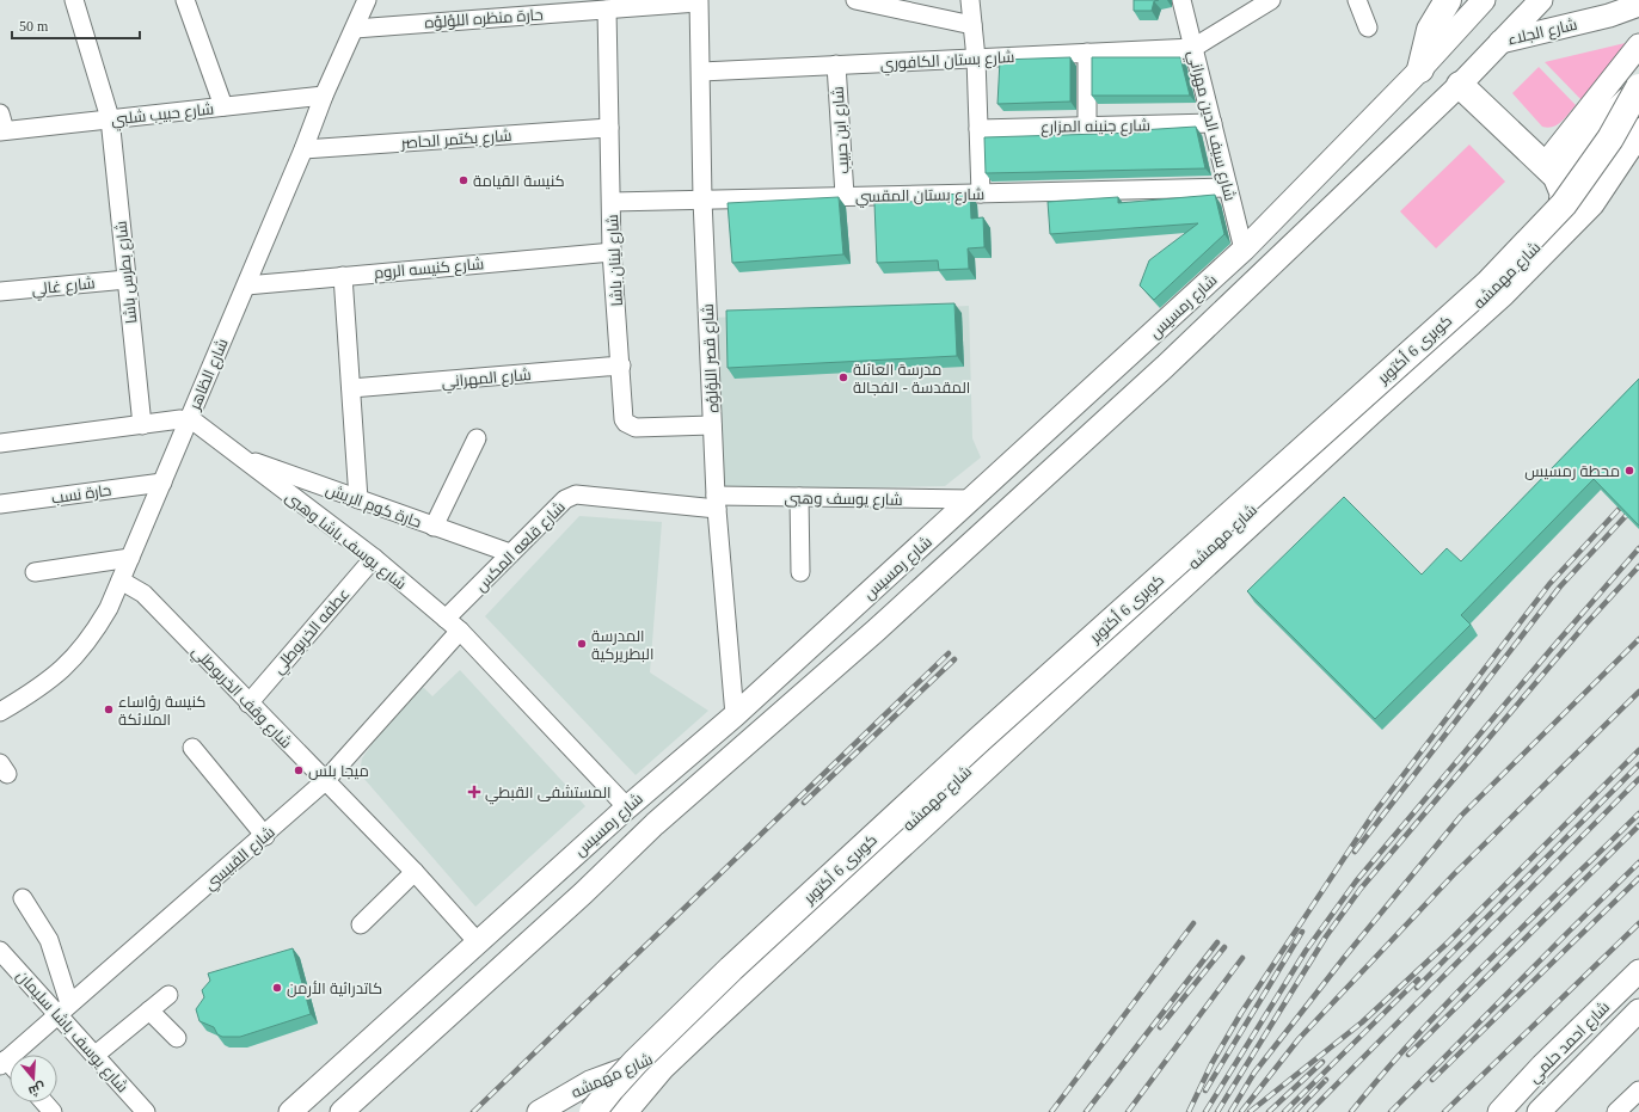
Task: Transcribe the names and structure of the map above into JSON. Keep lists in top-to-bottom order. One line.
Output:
{"streets":{"highway":["كوبرى 6 أكتوبر"],"main road":["شارع الجلاء","شارع مهمشه","شارع رمسيس","شارع احمد حلمي"],"street":["حارة منظره اللؤلؤه","شارع بستان الكافوري","شارع حبيب شلبي","شارع جنينه المزارع","شارع سيف الدين مهراني","شارع ابن حبيب","شارع بكتمر الحاصر","شارع بستان المقسي","شارع لينان باشا","شارع كنيسه الروم","شارع بطرس باشا","شارع غالي","شارع قصر اللؤلؤه","شارع الظاهر","شارع المهراني","حارة نسب","شارع يوسف وهبى","حارة كوم الريش","شارع يوسف باشا وهبى","شارع قلعه المكس","عطفه الخربوطلي","شارع وقف الخربوطلي","شارع القبيسي","شارع يوسف باشا سليمان"]},"crossings":[["حارة منظره اللؤلؤه","شارع لينان باشا"],["حارة منظره اللؤلؤه","شارع قصر اللؤلؤه"],["حارة منظره اللؤلؤه","شارع الظاهر"],["شارع الجلاء","شارع رمسيس"],["شارع بستان الكافوري","شارع سيف الدين مهراني"],["شارع بستان الكافوري","شارع ابن حبيب"],["شارع بستان الكافوري","شارع قصر اللؤلؤه"],["شارع حبيب شلبي","شارع بطرس باشا"],["شارع حبيب شلبي","شارع الظاهر"],["شارع جنينه المزارع","شارع سيف الدين مهراني"],["شارع سيف الدين مهراني","شارع بستان المقسي"],["شارع سيف الدين مهراني","شارع رمسيس"],["شارع ابن حبيب","شارع بستان المقسي"],["شارع بكتمر الحاصر","شارع لينان باشا"],["شارع بكتمر الحاصر","شارع الظاهر"],["شارع بستان المقسي","شارع لينان باشا"],["شارع بستان المقسي","شارع قصر اللؤلؤه"],["شارع لينان باشا","شارع كنيسه الروم"],["شارع لينان باشا","شارع قصر اللؤلؤه"],["شارع لينان باشا","شارع المهراني"],["شارع كنيسه الروم","شارع الظاهر"],["شارع بطرس باشا","شارع غالي"],["شارع رمسيس","شارع قصر اللؤلؤه"],["شارع رمسيس","شارع يوسف وهبى"],["شارع رمسيس","شارع يوسف باشا وهبى"],["شارع رمسيس","شارع وقف الخربوطلي"],["شارع قصر اللؤلؤه","شارع يوسف وهبى"],["شارع قصر اللؤلؤه","شارع قلعه المكس"],["شارع الظاهر","حارة نسب"],["شارع الظاهر","شارع يوسف باشا وهبى"],["شارع الظاهر","شارع وقف الخربوطلي"],["شارع يوسف وهبى","شارع قلعه المكس"],["حارة كوم الريش","شارع يوسف باشا وهبى"],["حارة كوم الريش","شارع قلعه المكس"],["شارع يوسف باشا وهبى","شارع قلعه المكس"],["شارع يوسف باشا وهبى","عطفه الخربوطلي"],["شارع يوسف باشا وهبى","شارع القبيسي"],["عطفه الخربوطلي","شارع وقف الخربوطلي"],["شارع وقف الخربوطلي","شارع القبيسي"],["شارع القبيسي","شارع يوسف باشا سليمان"]],"places":{"other":["كنيسة القيامة","مدرسة العائلة المقدسة - الفجالة","محطة رمسيس","المدرسة البطريركية","كنيسة رؤاساء الملائكة","ميجا بلس","كاتدرائية الأرمن"],"health":["المستشفى القبطي"]},"scale_bar":"50 m","north":"bottom"}
